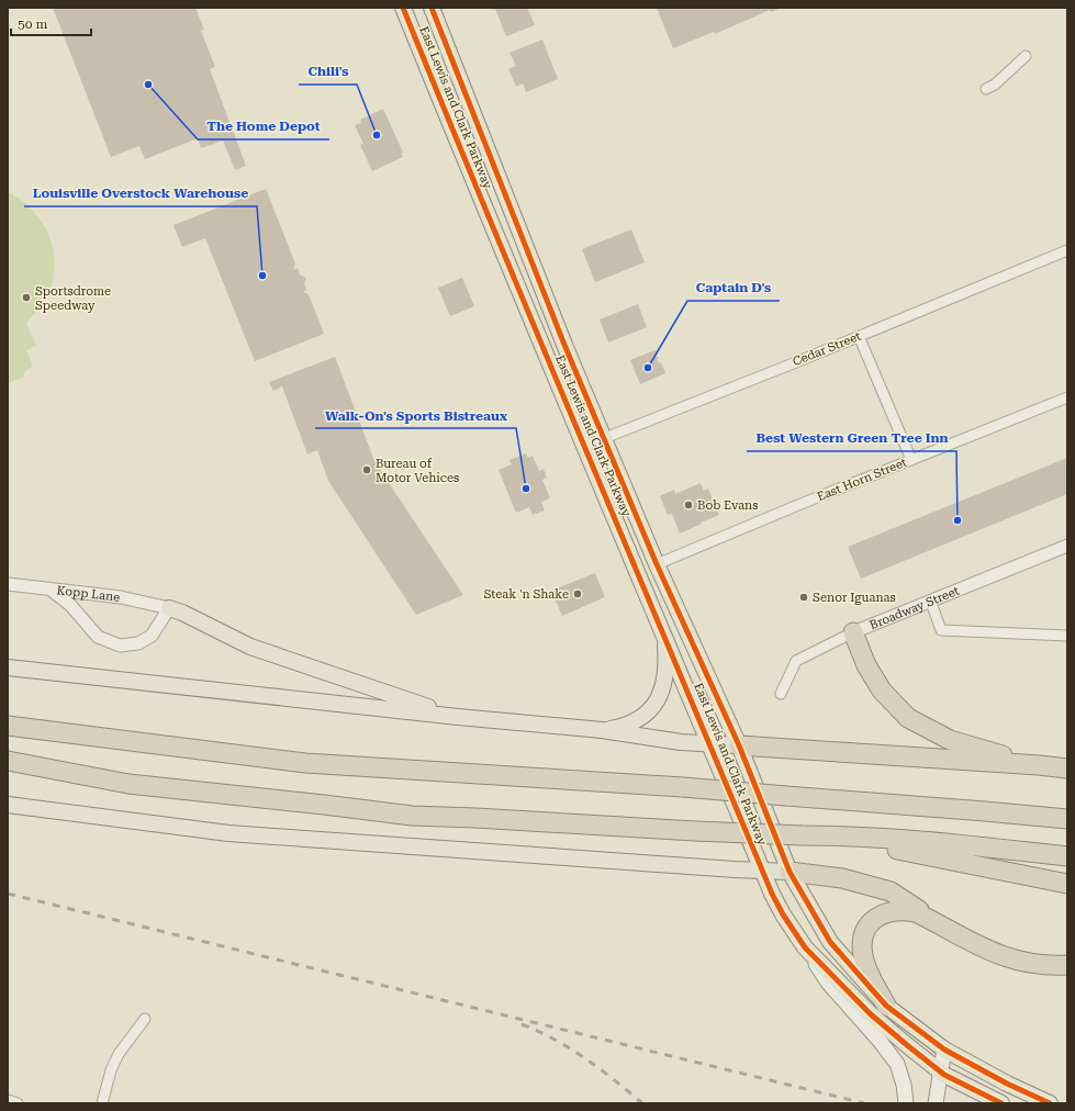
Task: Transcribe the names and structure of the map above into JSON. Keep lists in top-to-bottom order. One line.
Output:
{"streets":{"main road":["East Lewis and Clark Parkway"],"street":["Cedar Street","East Horn Street","Kopp Lane","Broadway Street"]},"crossings":[["East Lewis and Clark Parkway","Cedar Street"],["East Lewis and Clark Parkway","East Horn Street"]],"places":["The Home Depot","Chili's","Louisville Overstock Warehouse","Sportsdrome Speedway","Captain D's","Bureau of Motor Vehices","Walk-On's Sports Bistreaux","Bob Evans","Best Western Green Tree Inn","Steak 'n Shake","Senor Iguanas"],"scale_bar":"50 m"}
